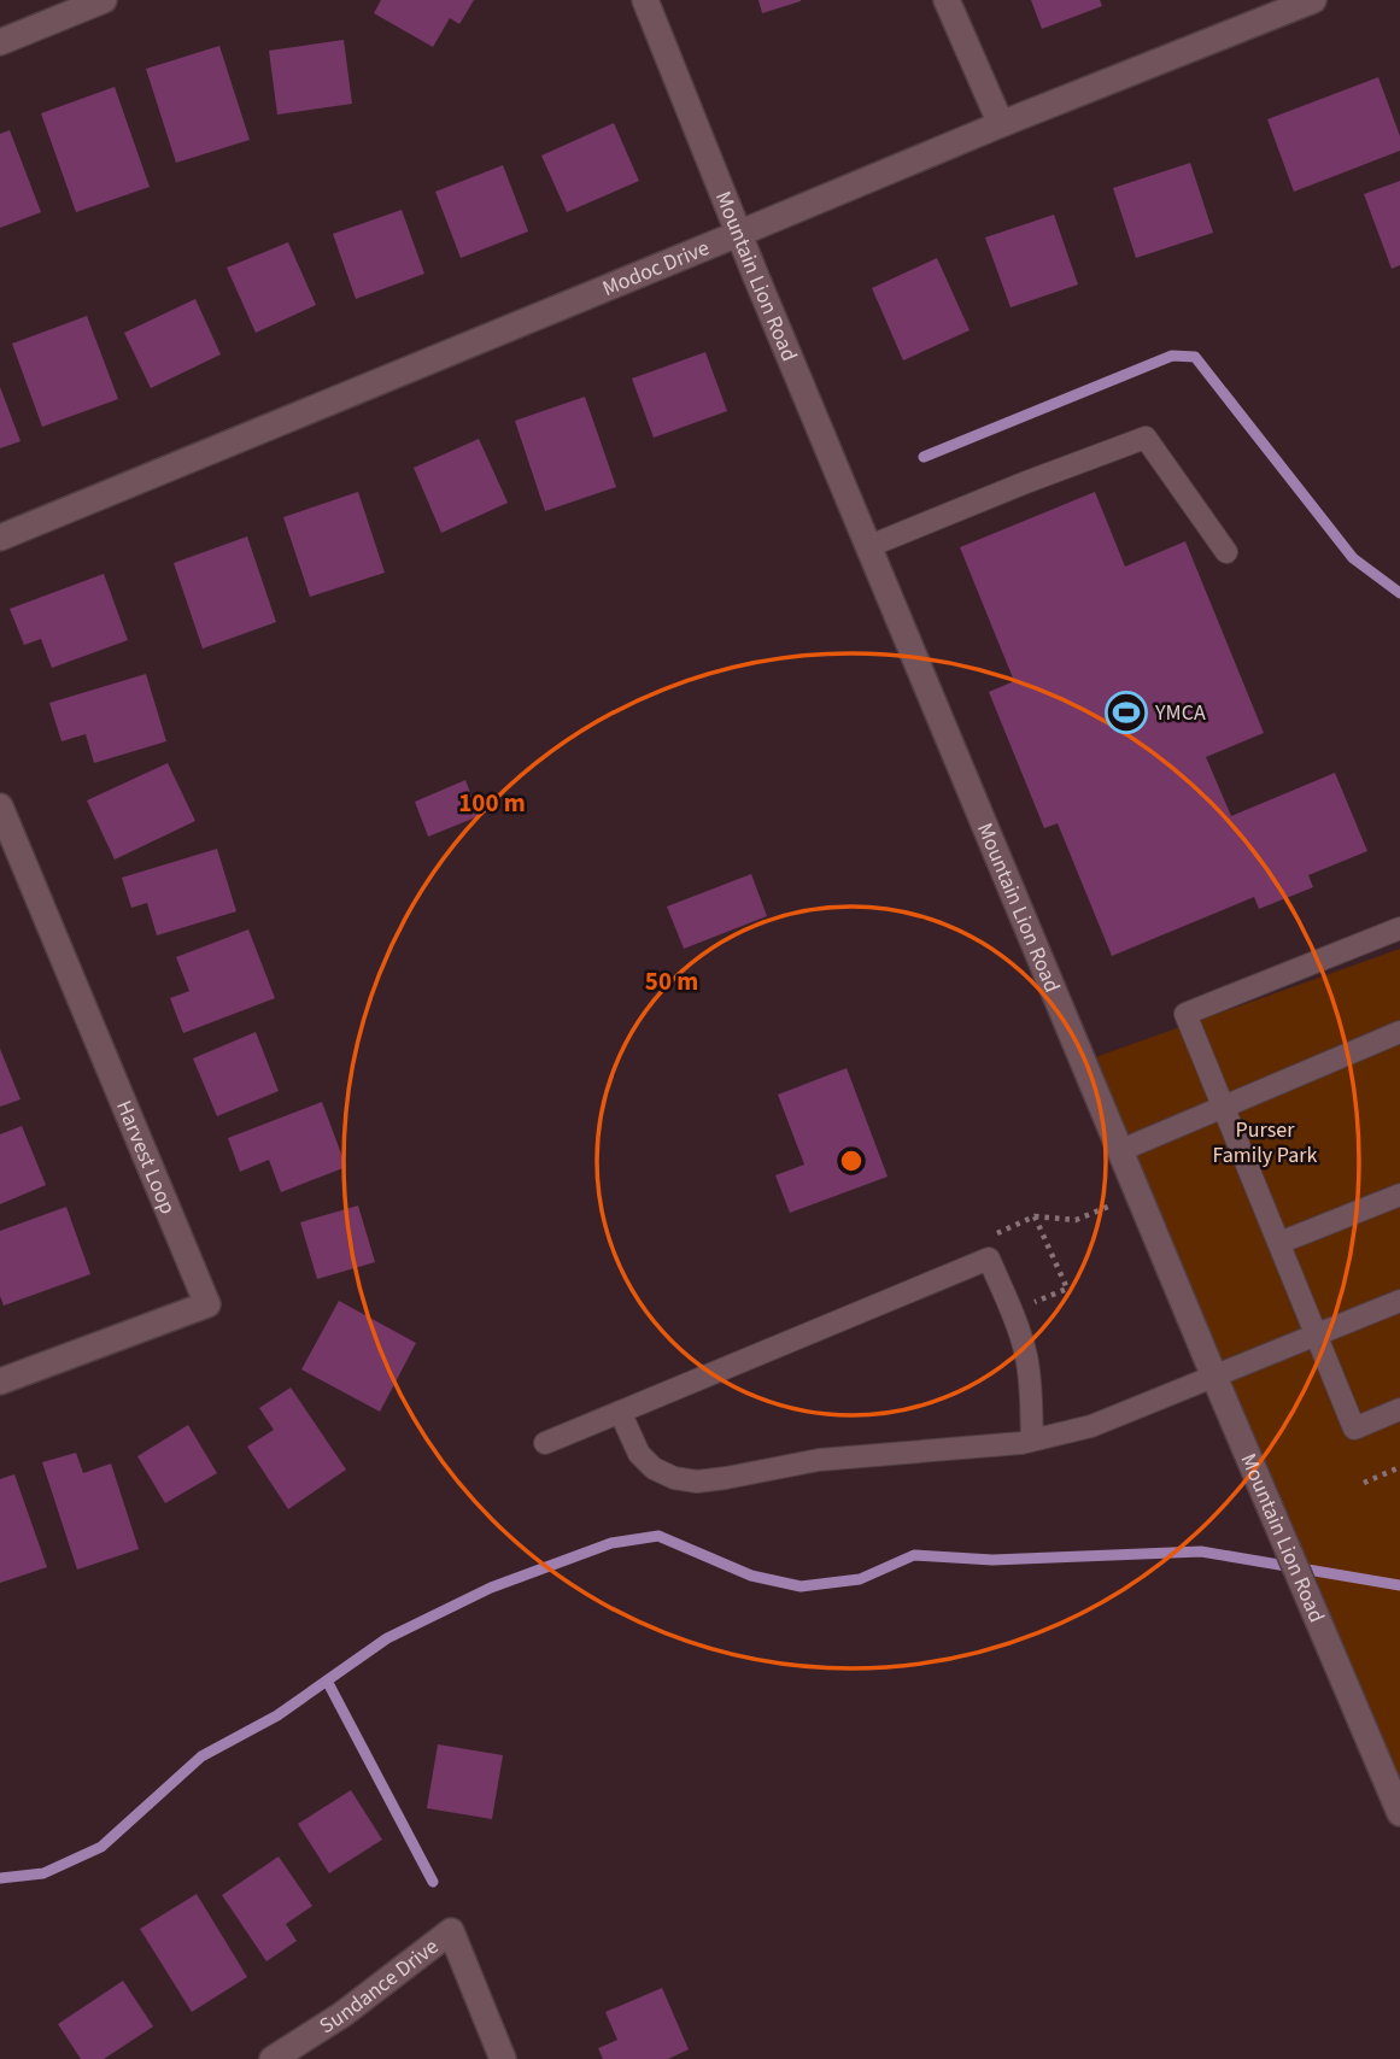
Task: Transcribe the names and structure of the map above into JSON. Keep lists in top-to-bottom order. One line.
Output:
{"streets":{"street":["Modoc Drive","Mountain Lion Road","Harvest Loop","Sundance Drive"]},"crossings":[["Modoc Drive","Mountain Lion Road"]],"parks":["Purser Family Park"],"places":{"sports":["YMCA"]},"rings":["100 m","50 m"]}
